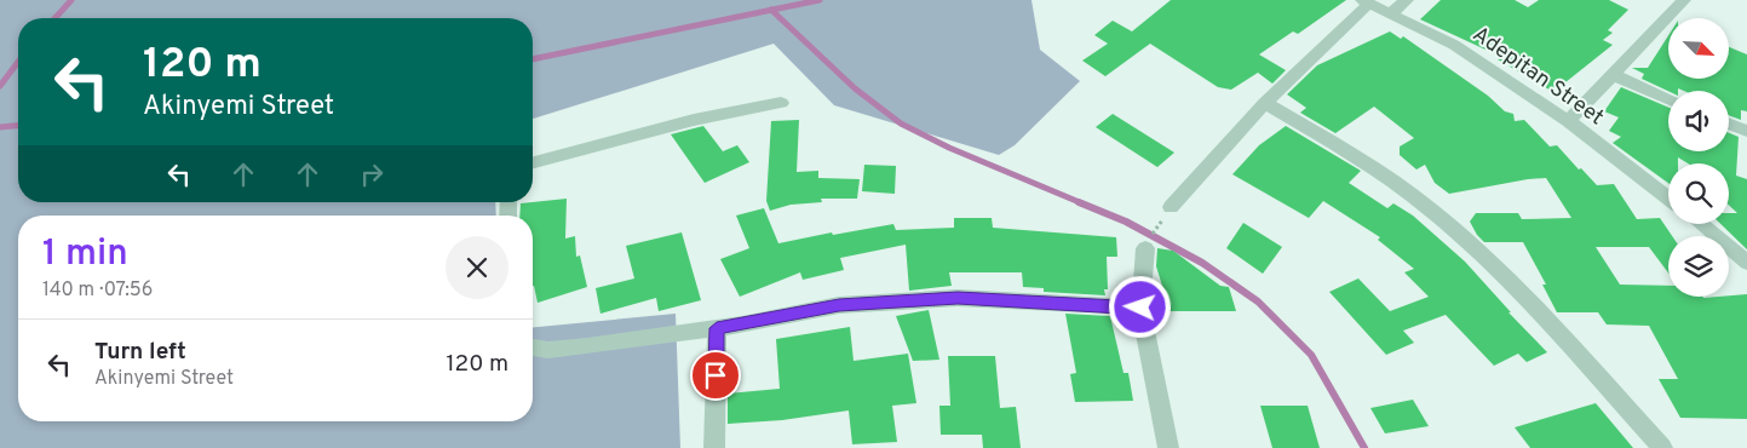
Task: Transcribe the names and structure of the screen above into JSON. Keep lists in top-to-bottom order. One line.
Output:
{"streets":{"street":["Adepitan Street"]},"north":"bottom right","page":{"turn":["120 m","Akinyemi Street"],"heading":["1 min","140 m · 07:56"],"list":[{"name":"Turn left","note":"Akinyemi Street","value":"120 m"}]}}
